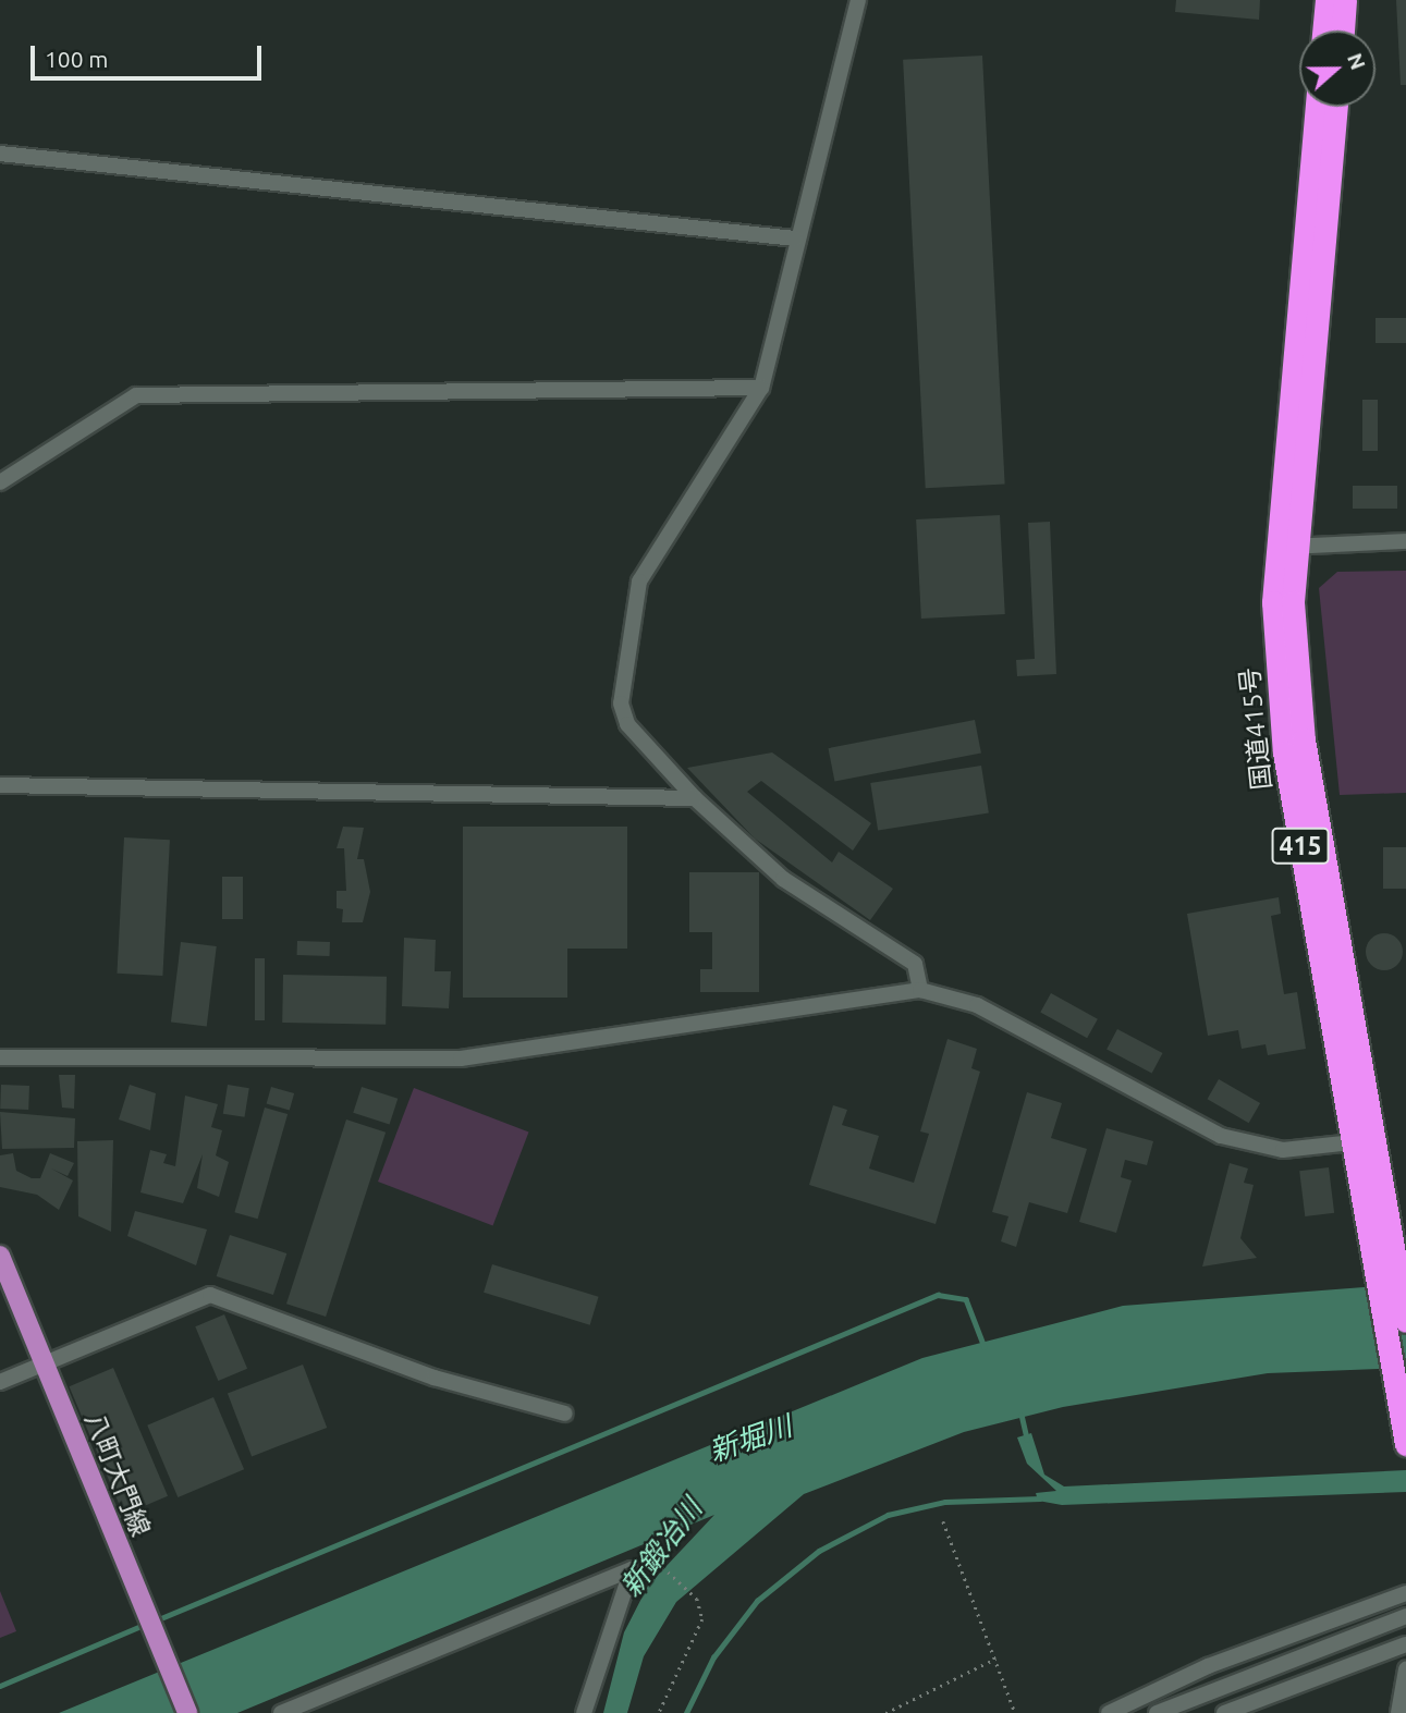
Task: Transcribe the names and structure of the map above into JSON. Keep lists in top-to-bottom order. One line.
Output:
{"streets":{"highway":["国道415号","415"],"main road":["八町大門線"]},"water":["新堀川","新鍛冶川"],"scale_bar":"100 m","north":"right"}
